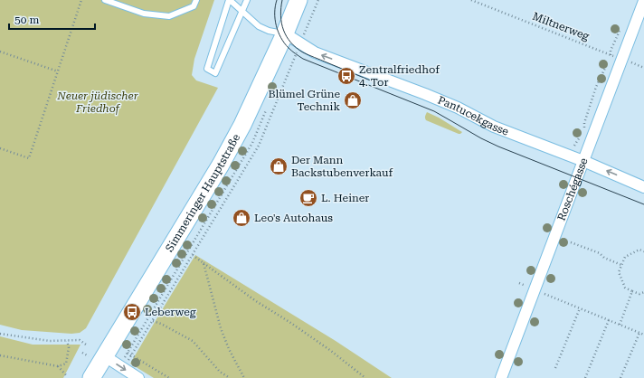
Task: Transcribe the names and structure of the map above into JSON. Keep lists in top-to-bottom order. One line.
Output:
{"streets":{"main road":["Simmeringer Hauptstraße"],"street":["Pantucekgasse","Roschégasse"],"path":["Miltnerweg"]},"crossings":[["Miltnerweg","Roschégasse"],["Pantucekgasse","Roschégasse"],["Pantucekgasse","Simmeringer Hauptstraße"]],"one_way":["Pantucekgasse"],"parks":["Neuer jüdischer Friedhof"],"places":{"bus stop":["Zentralfriedhof 4. Tor","Leberweg"],"shop":["Blümel Grüne Technik","Der Mann Backstubenverkauf","Leo's Autohaus"],"cafe":["L. Heiner"]},"scale_bar":"50 m"}
